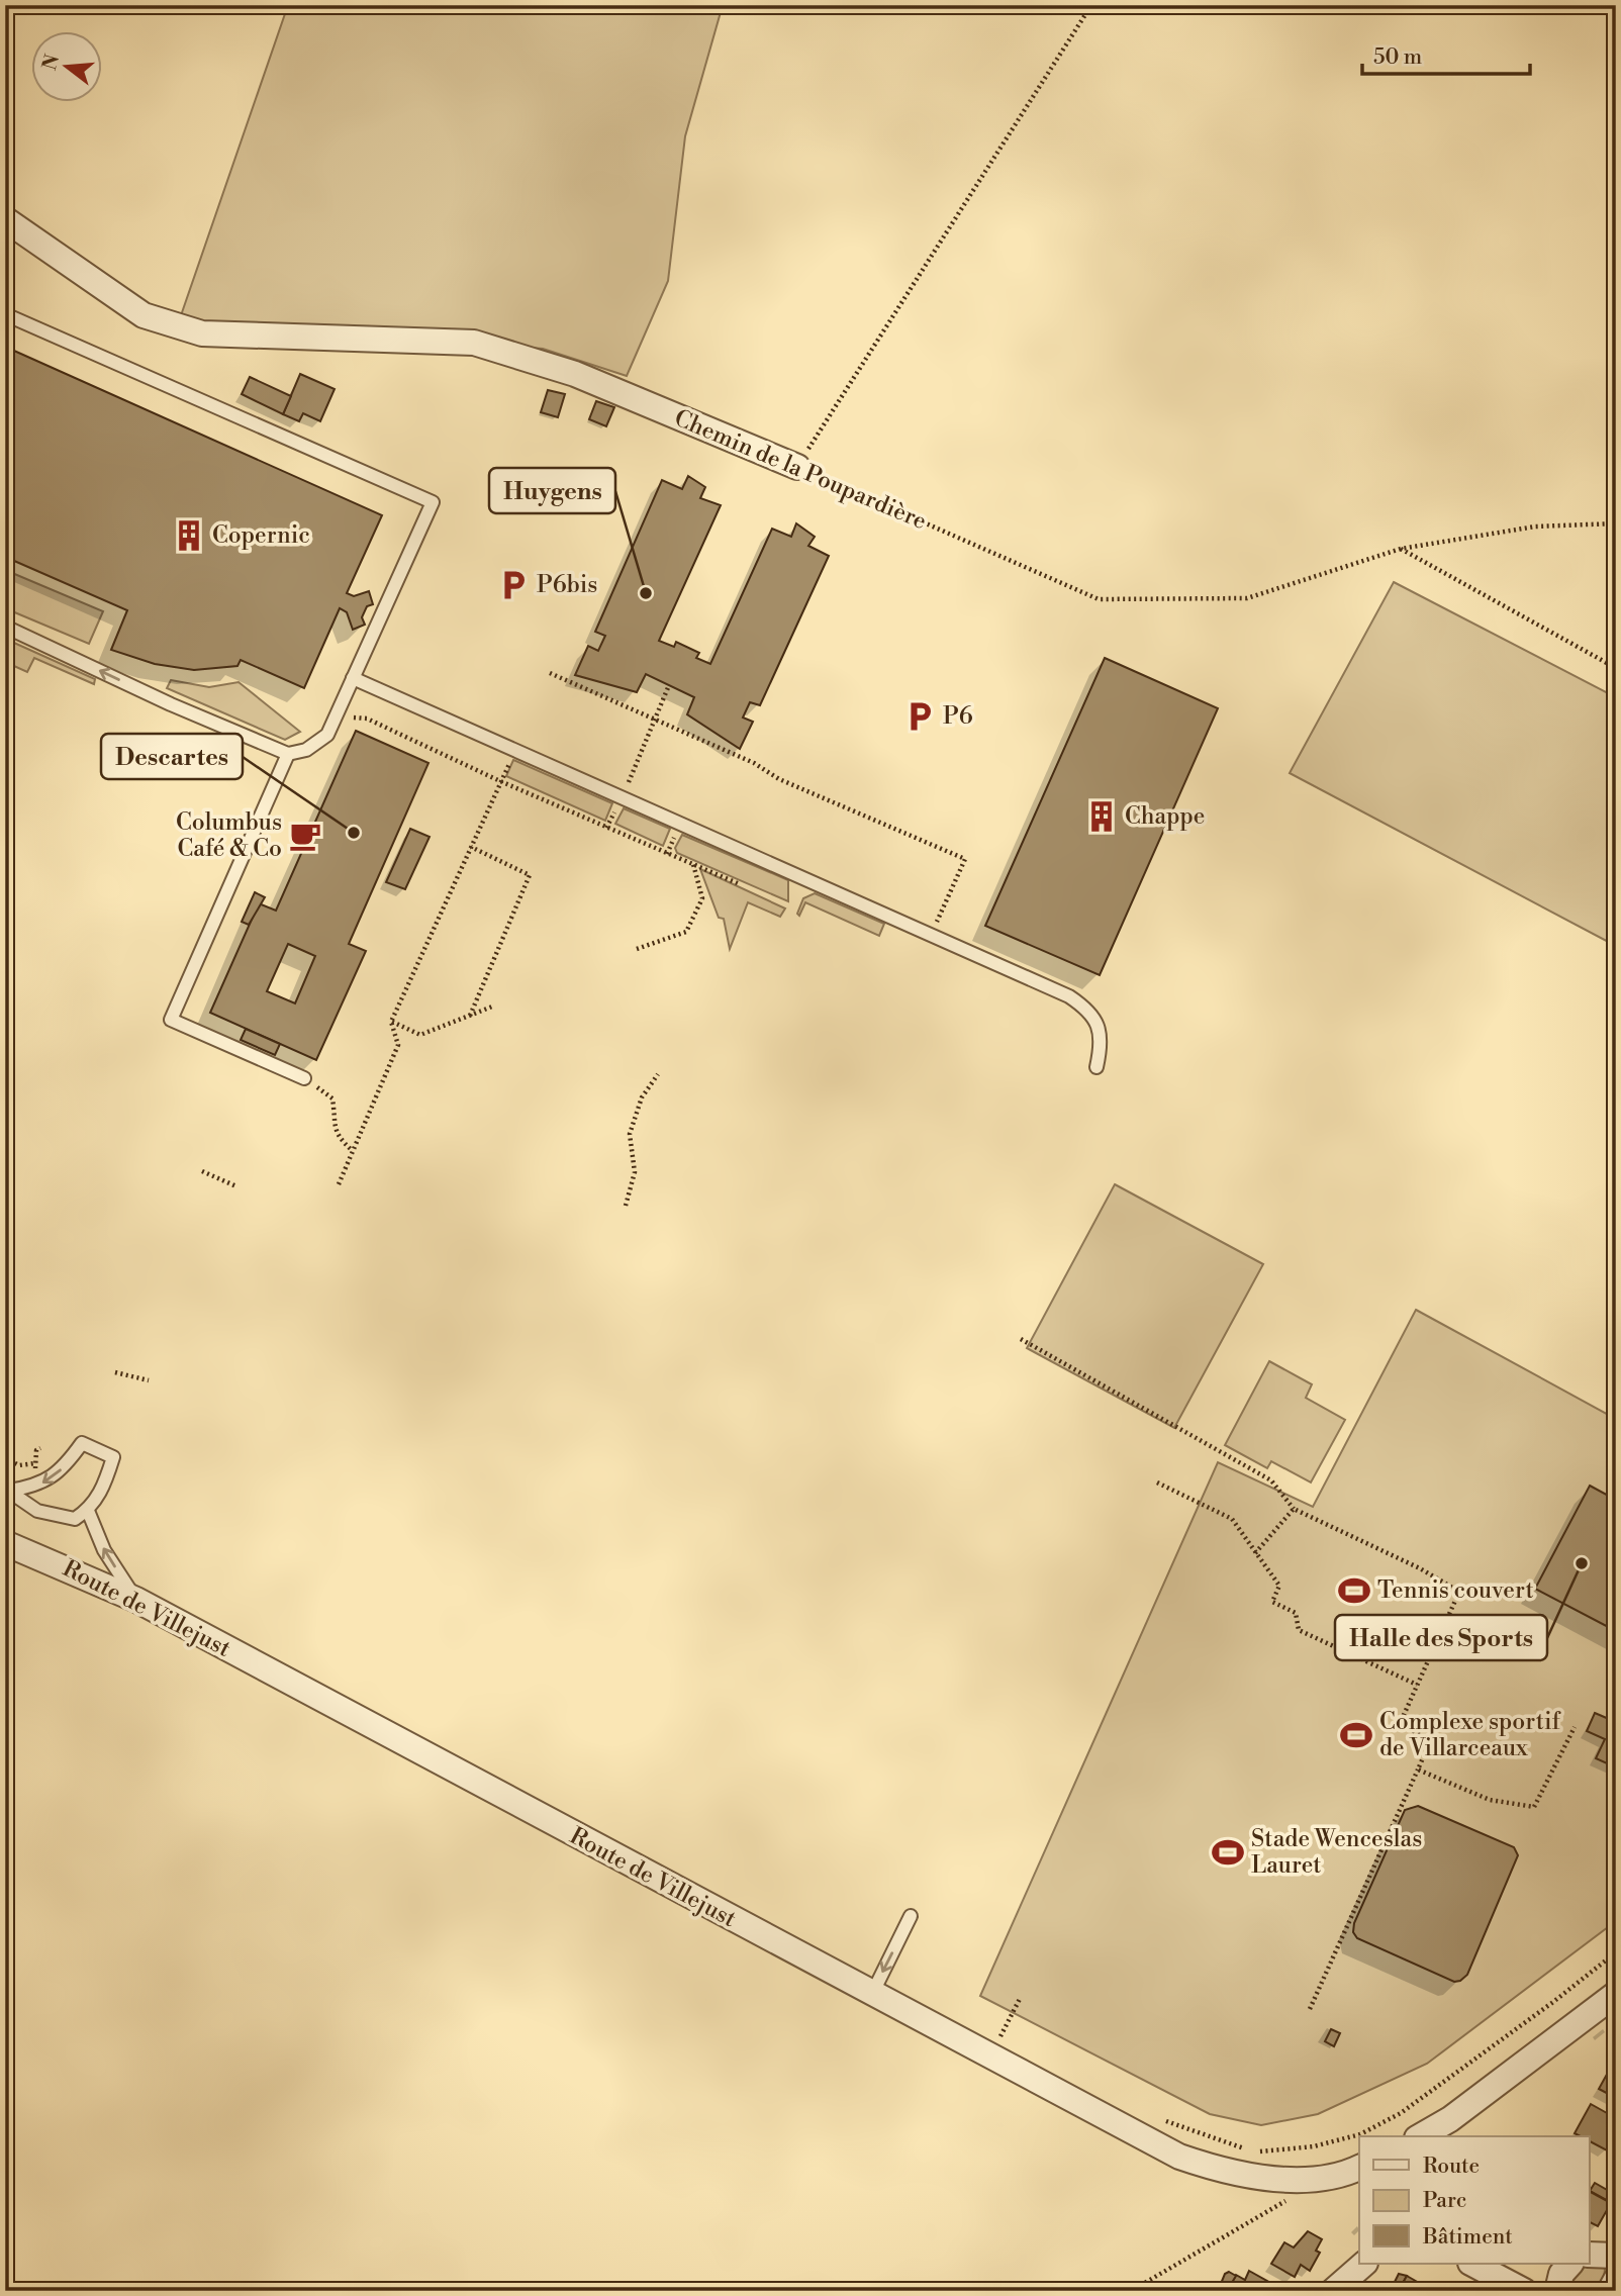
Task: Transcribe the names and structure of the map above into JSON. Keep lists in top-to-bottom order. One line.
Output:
{"streets":{"street":["Chemin de la Poupardière","Route de Villejust"]},"places":{"building":["Copernic","Chappe"],"parking":["P6bis","P6"],"other":["Huygens","Descartes","Halle des Sports"],"cafe":["Columbus Café & Co"],"sports":["Tennis couvert","Complexe sportif de Villarceaux","Stade Wenceslas Lauret"]},"legend":["Route","Parc","Bâtiment"],"scale_bar":"50 m","north":"left"}
